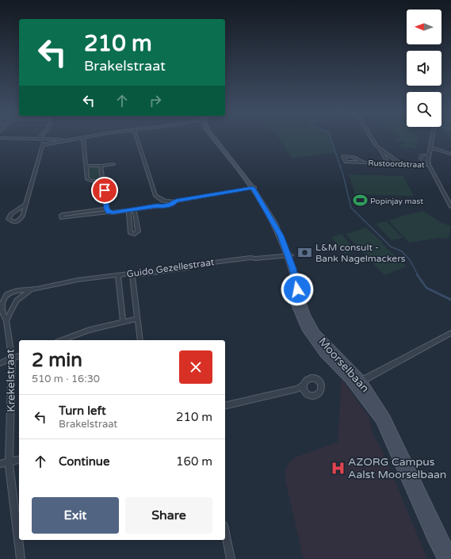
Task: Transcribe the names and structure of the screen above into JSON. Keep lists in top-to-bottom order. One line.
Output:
{"streets":{"main road":["Moorselbaan"],"street":["Rustoordstraat","Guido Gezellestraat","Krekelstraat"]},"crossings":[["Guido Gezellestraat","Moorselbaan"],["Guido Gezellestraat","Krekelstraat"]],"places":{"sports":["Popinjay mast"],"bank":["L&M consult - Bank Nagelmackers"],"hospital":["AZORG Campus Aalst Moorselbaan"]},"north":"left","page":{"turn":["210 m","Brakelstraat"],"heading":["2 min","510 m · 16:30"],"list":[{"name":"Turn left","note":"Brakelstraat","value":"210 m"},{"name":"Continue","value":"160 m"}],"buttons":["Exit","Share"]}}
